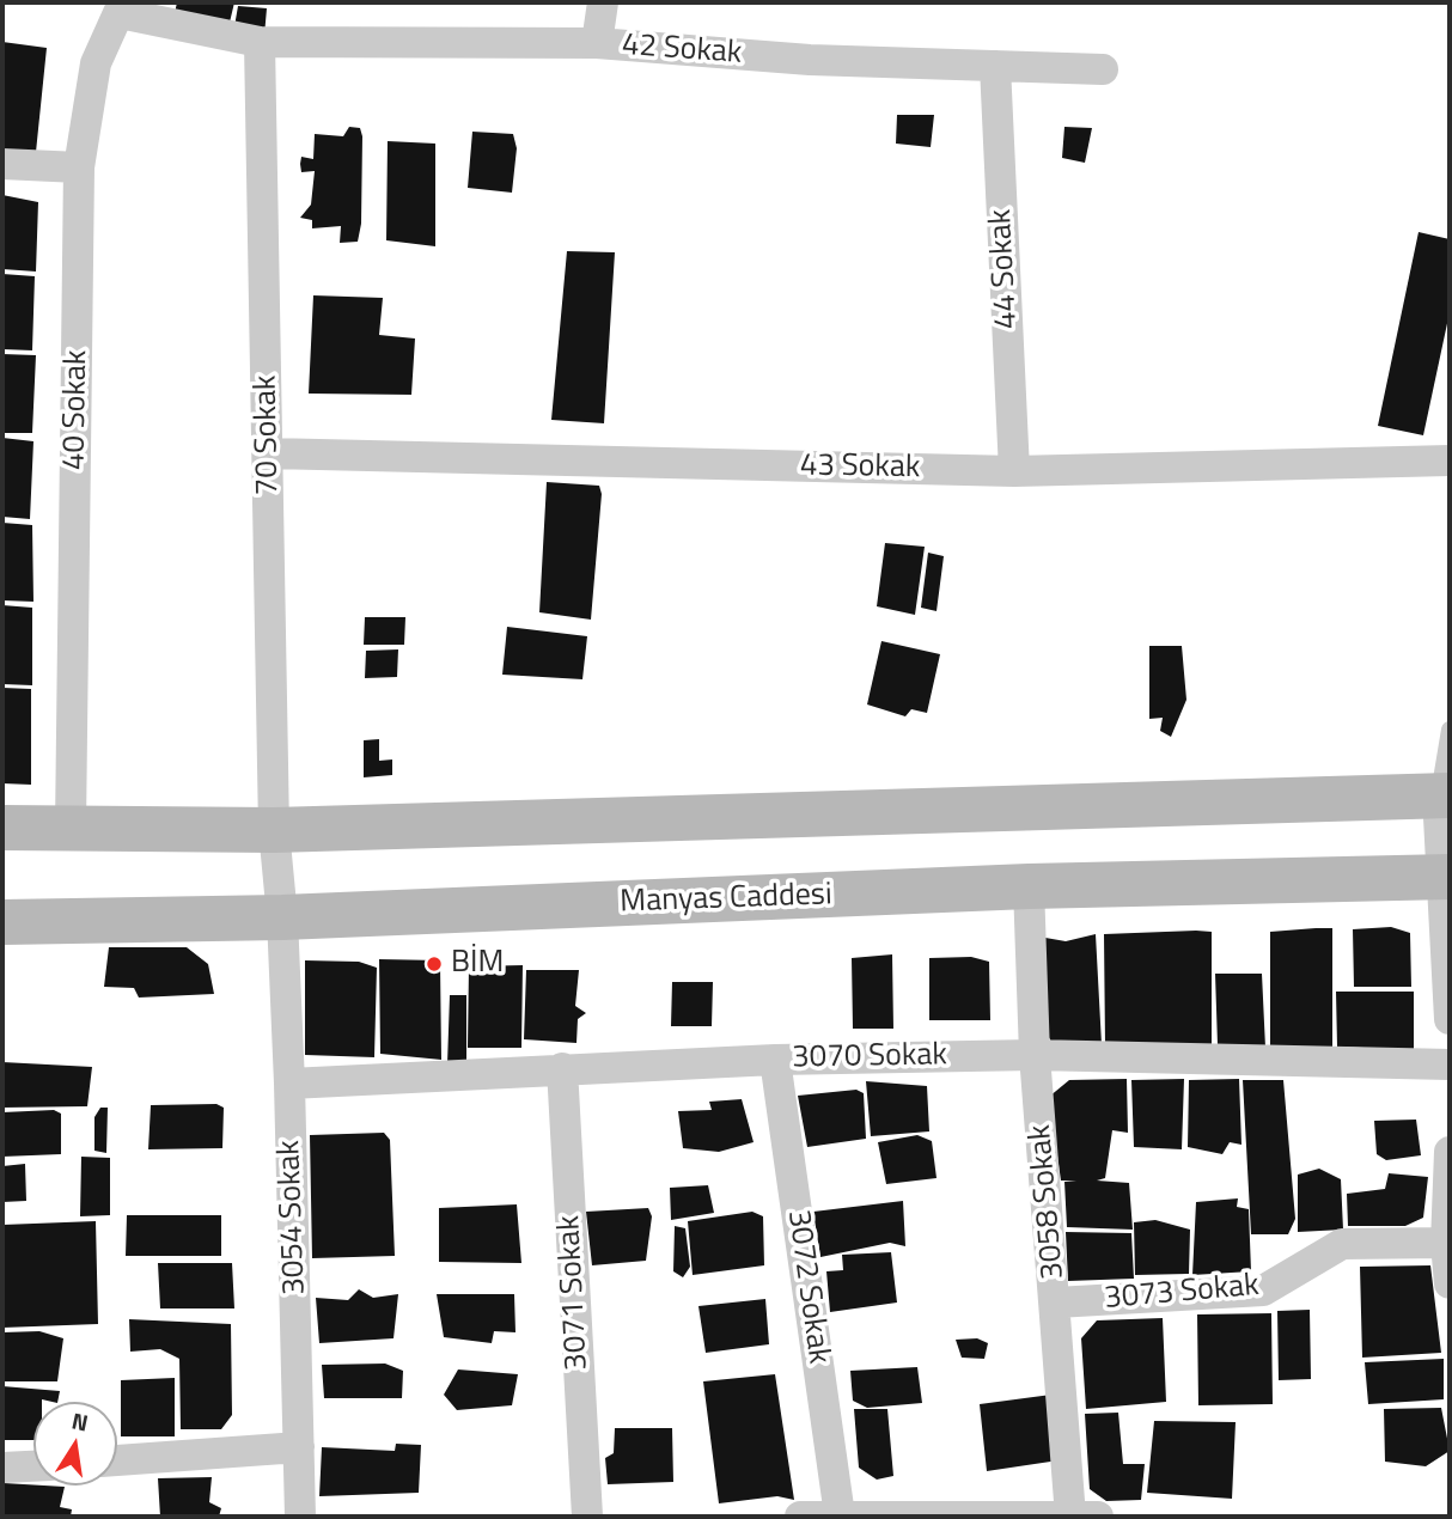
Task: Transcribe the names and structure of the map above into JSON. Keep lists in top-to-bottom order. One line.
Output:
{"streets":{"main road":["Manyas Caddesi"],"street":["42 Sokak","44 Sokak","40 Sokak","70 Sokak","43 Sokak","3070 Sokak","3058 Sokak","3054 Sokak","3072 Sokak","3071 Sokak","3073 Sokak"]},"crossings":[["42 Sokak","44 Sokak"],["42 Sokak","40 Sokak"],["42 Sokak","70 Sokak"],["44 Sokak","43 Sokak"],["70 Sokak","43 Sokak"],["70 Sokak","Manyas Caddesi"],["70 Sokak","3054 Sokak"],["Manyas Caddesi","3058 Sokak"],["Manyas Caddesi","3054 Sokak"],["3070 Sokak","3058 Sokak"],["3070 Sokak","3054 Sokak"],["3070 Sokak","3072 Sokak"],["3070 Sokak","3071 Sokak"],["3058 Sokak","3073 Sokak"]],"places":["BİM"],"north":"top"}
